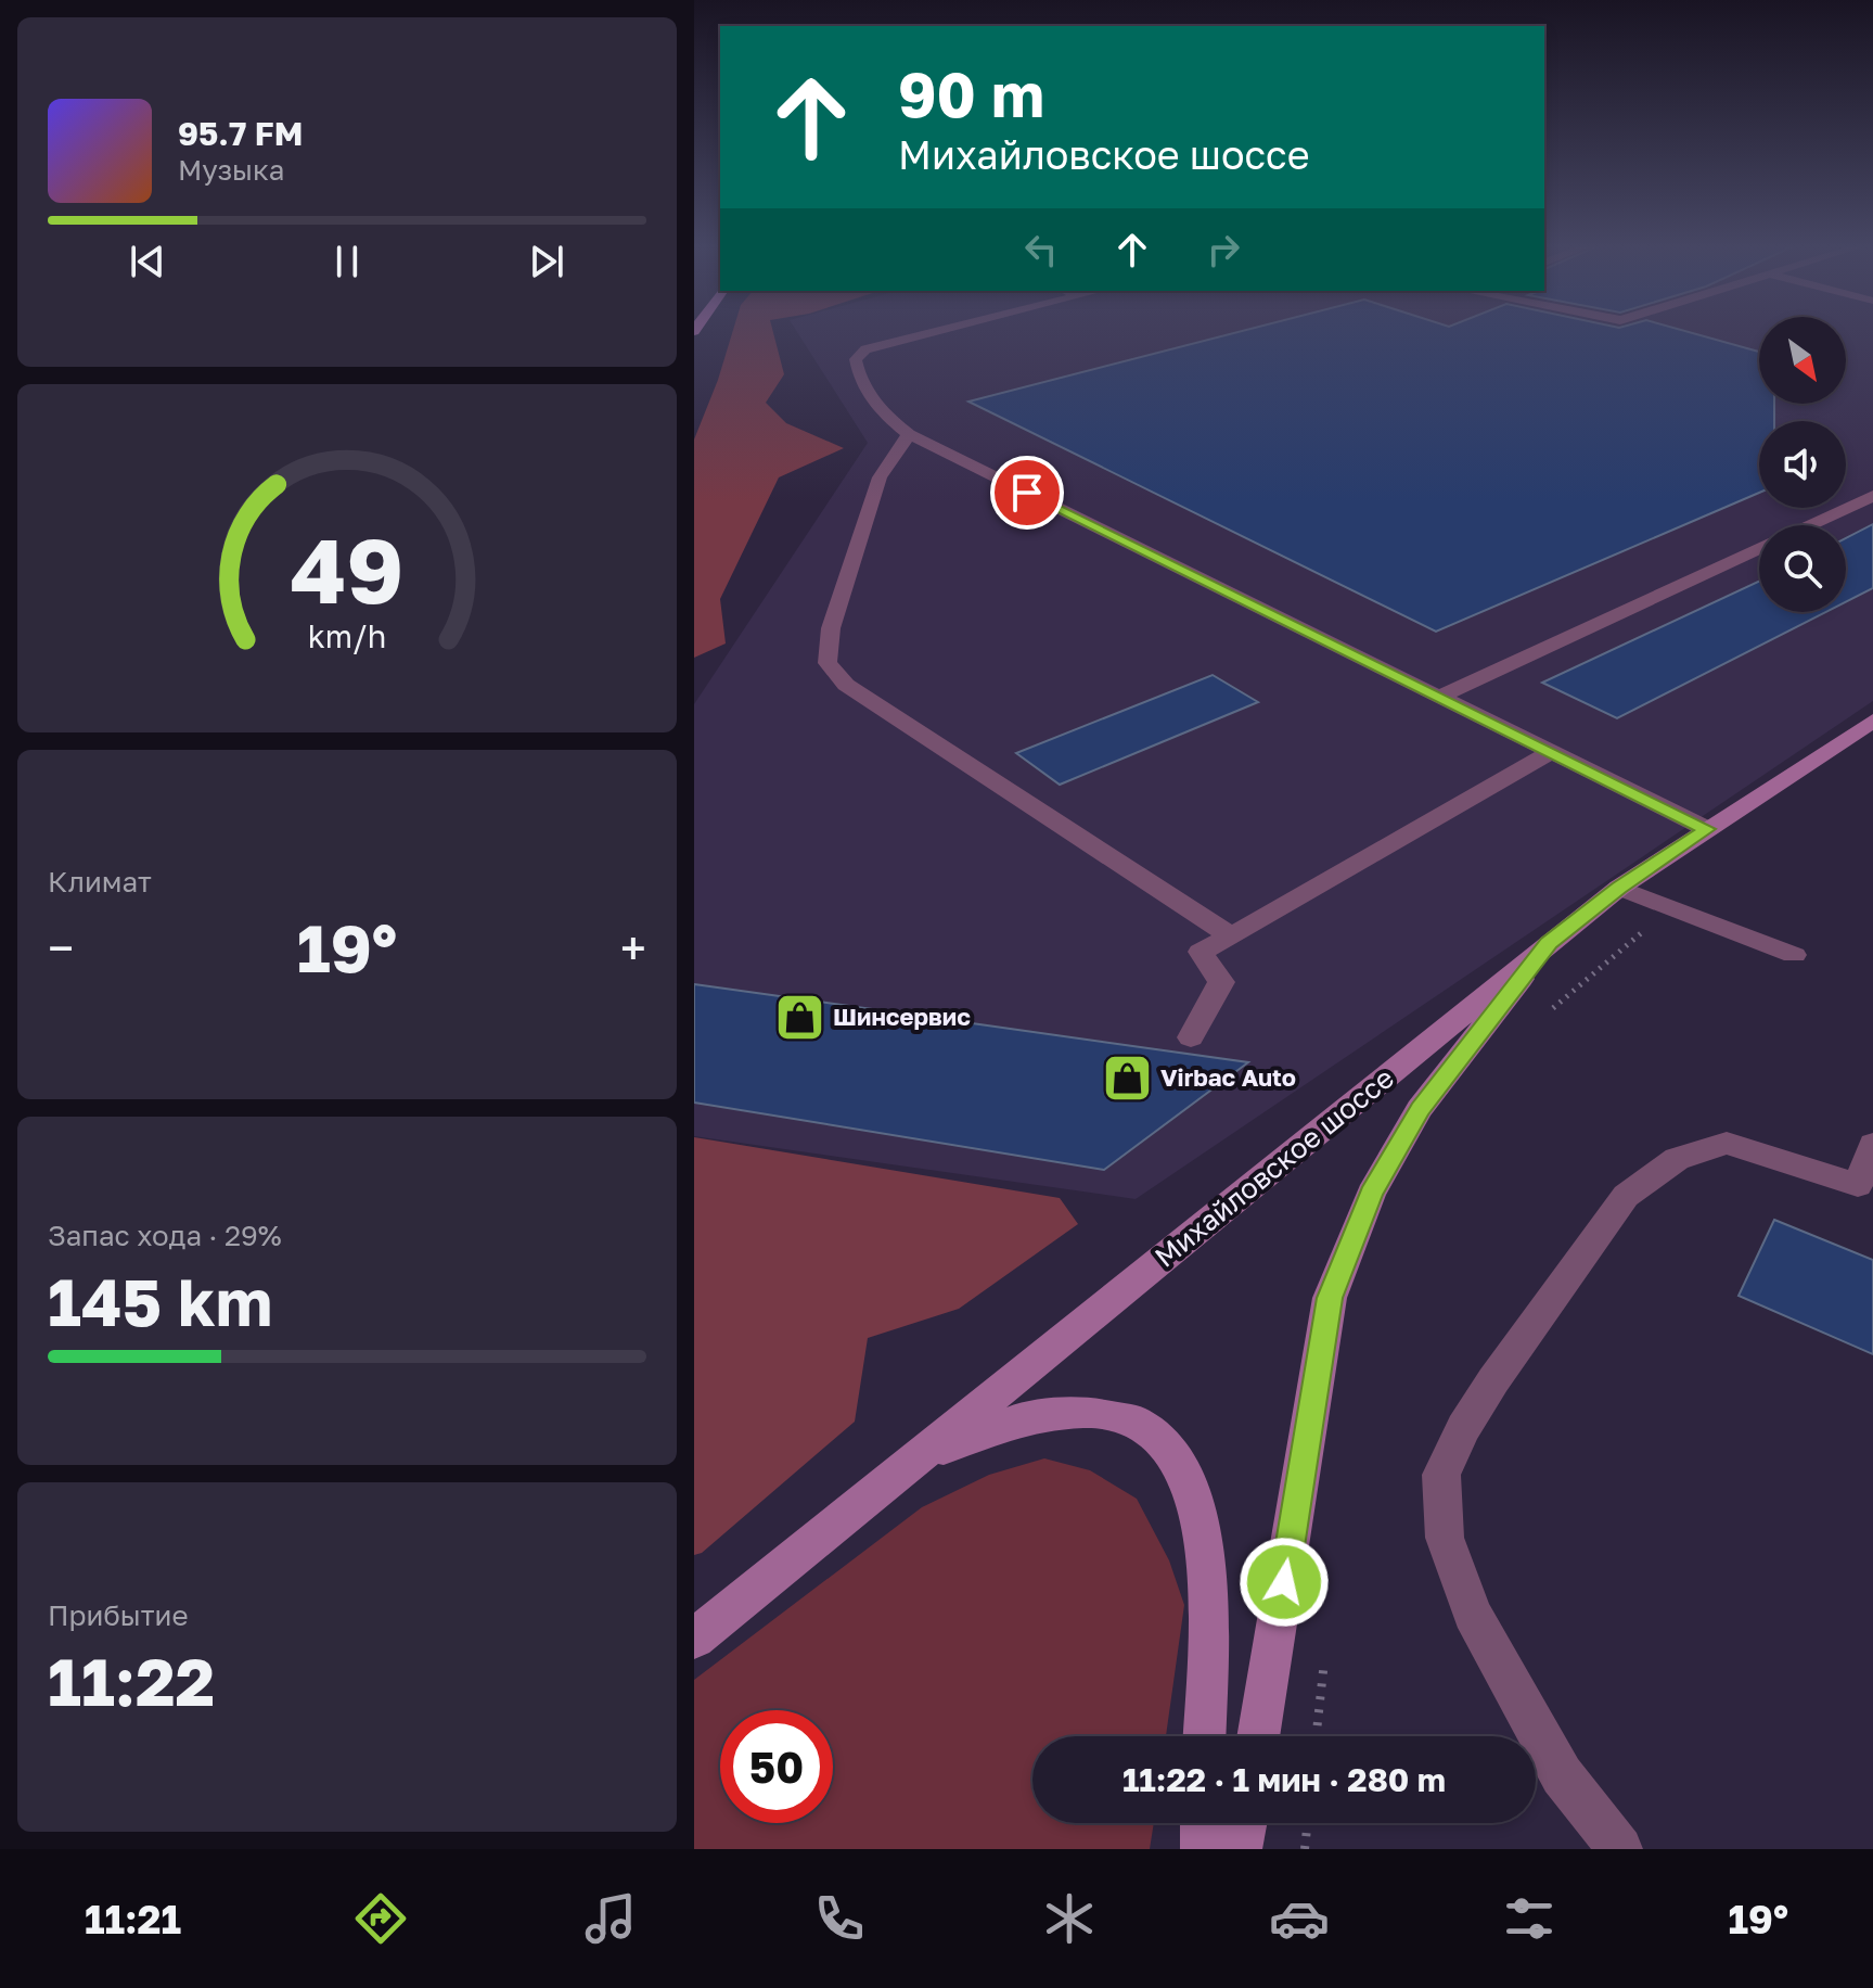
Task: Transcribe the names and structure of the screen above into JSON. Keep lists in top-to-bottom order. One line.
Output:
{"streets":{"main road":["Михайловское шоссе"]},"places":{"shop":["Шинсервис","Virbac Auto"]},"north":"bottom right","page":{"turn":["90 m","Михайловское шоссе"],"song":["95.7 FM","Музыка"],"tile":["Климат",["Запас хода · 29%","145 km"],["Прибытие","11:22"]],"heat":["−","19°","+"],"limit":"50","trip":"11:22 · 1 мин · 280 m","tabs":["11:21","19°"],"gauge":["49","km/h"]}}
